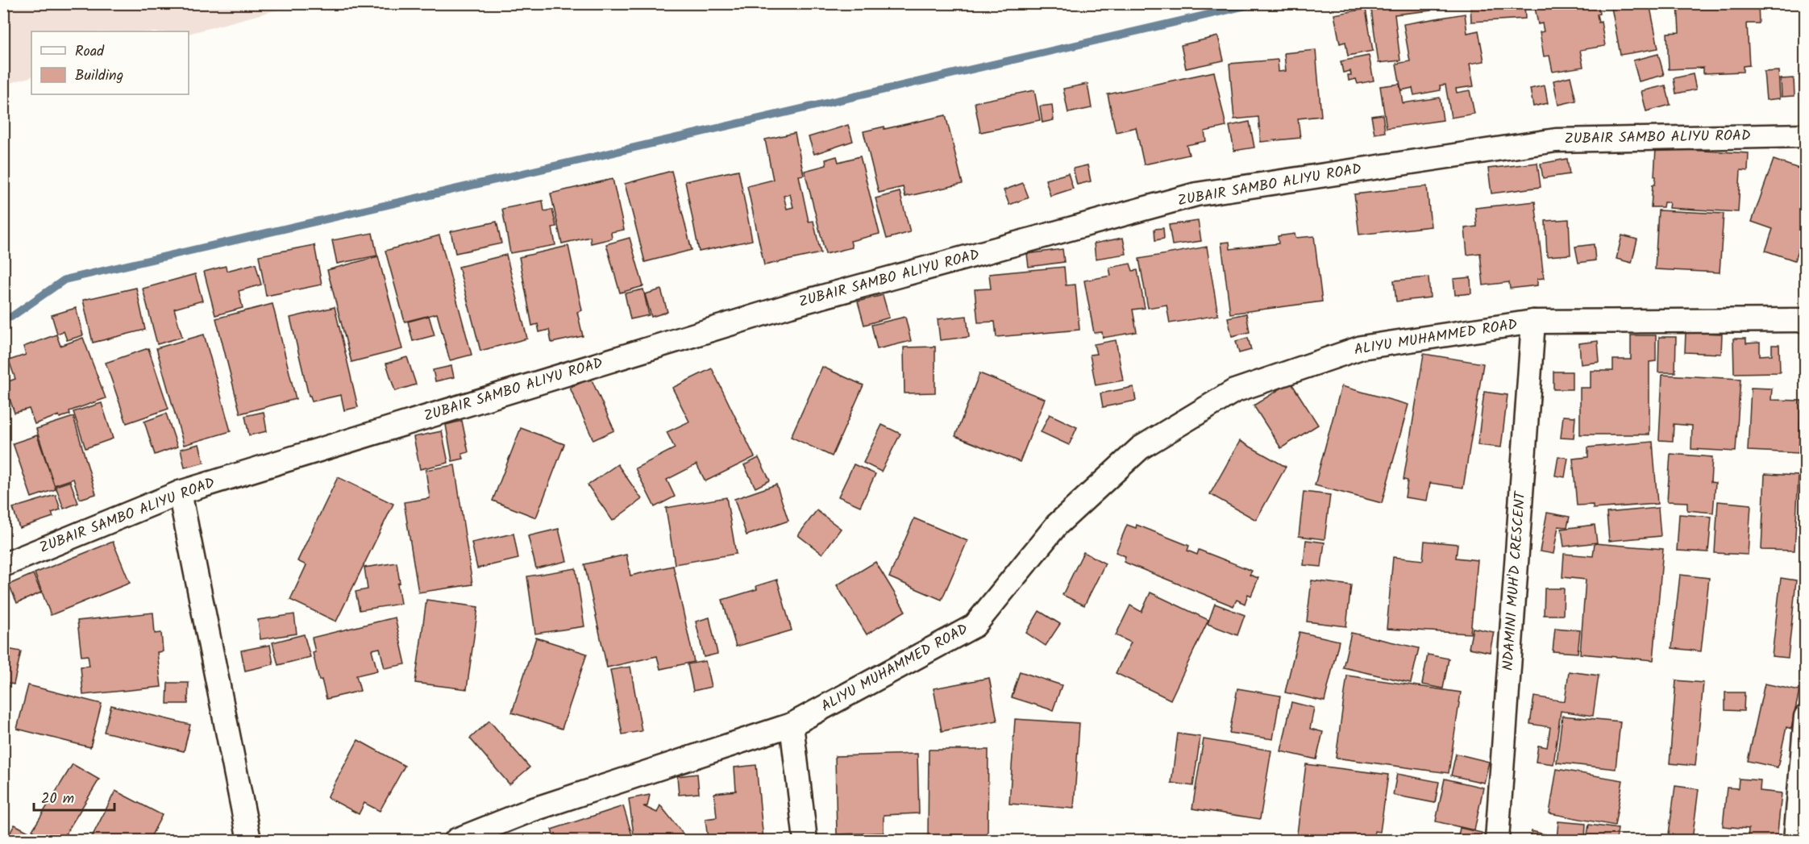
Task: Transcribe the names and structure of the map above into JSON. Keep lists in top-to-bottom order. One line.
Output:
{"streets":{"street":["ZUBAIR SAMBO ALIYU ROAD","ALIYU MUHAMMED ROAD","NDAMINI MUH'D CRESCENT"]},"crossings":[["ALIYU MUHAMMED ROAD","NDAMINI MUH'D CRESCENT"]],"legend":["Road","Building"],"scale_bar":"20 m"}
